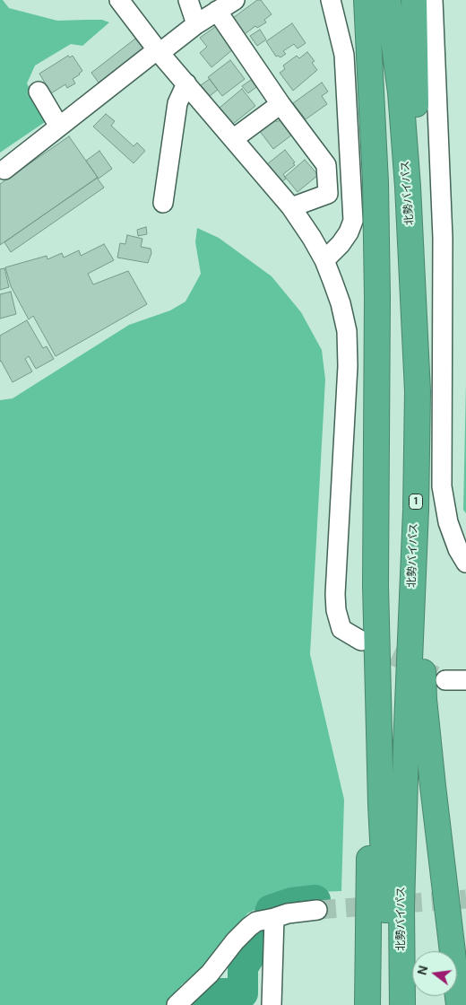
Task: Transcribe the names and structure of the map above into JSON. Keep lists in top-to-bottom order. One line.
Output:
{"streets":{"highway":["北勢バイパス","1"]},"crossings":[["北勢バイパス","1"]],"north":"left"}
